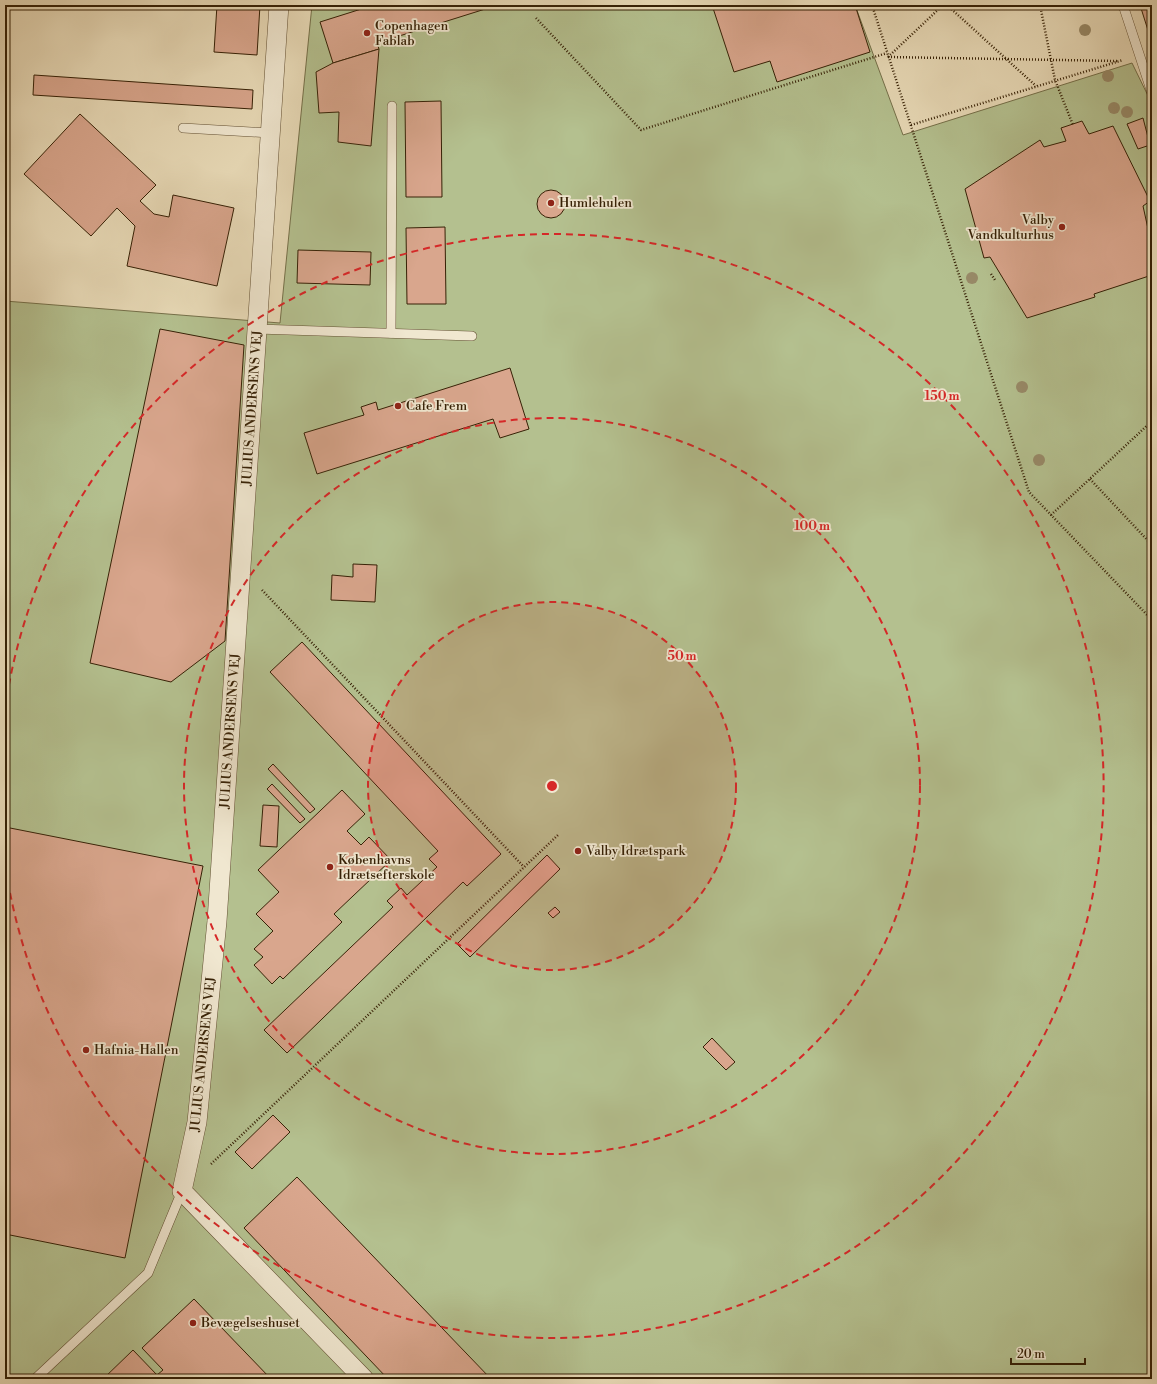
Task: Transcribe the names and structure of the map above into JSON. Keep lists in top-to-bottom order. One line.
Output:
{"streets":{"street":["JULIUS ANDERSENS VEJ"]},"places":["Copenhagen Fablab","Humlehulen","Valby Vandkulturhus","Cafe Frem","Valby Idrætspark","Københavns Idrætsefterskole","Hafnia-Hallen","Bevægelseshuset"],"scale_bar":"20 m","rings":["150 m","100 m","50 m"]}
